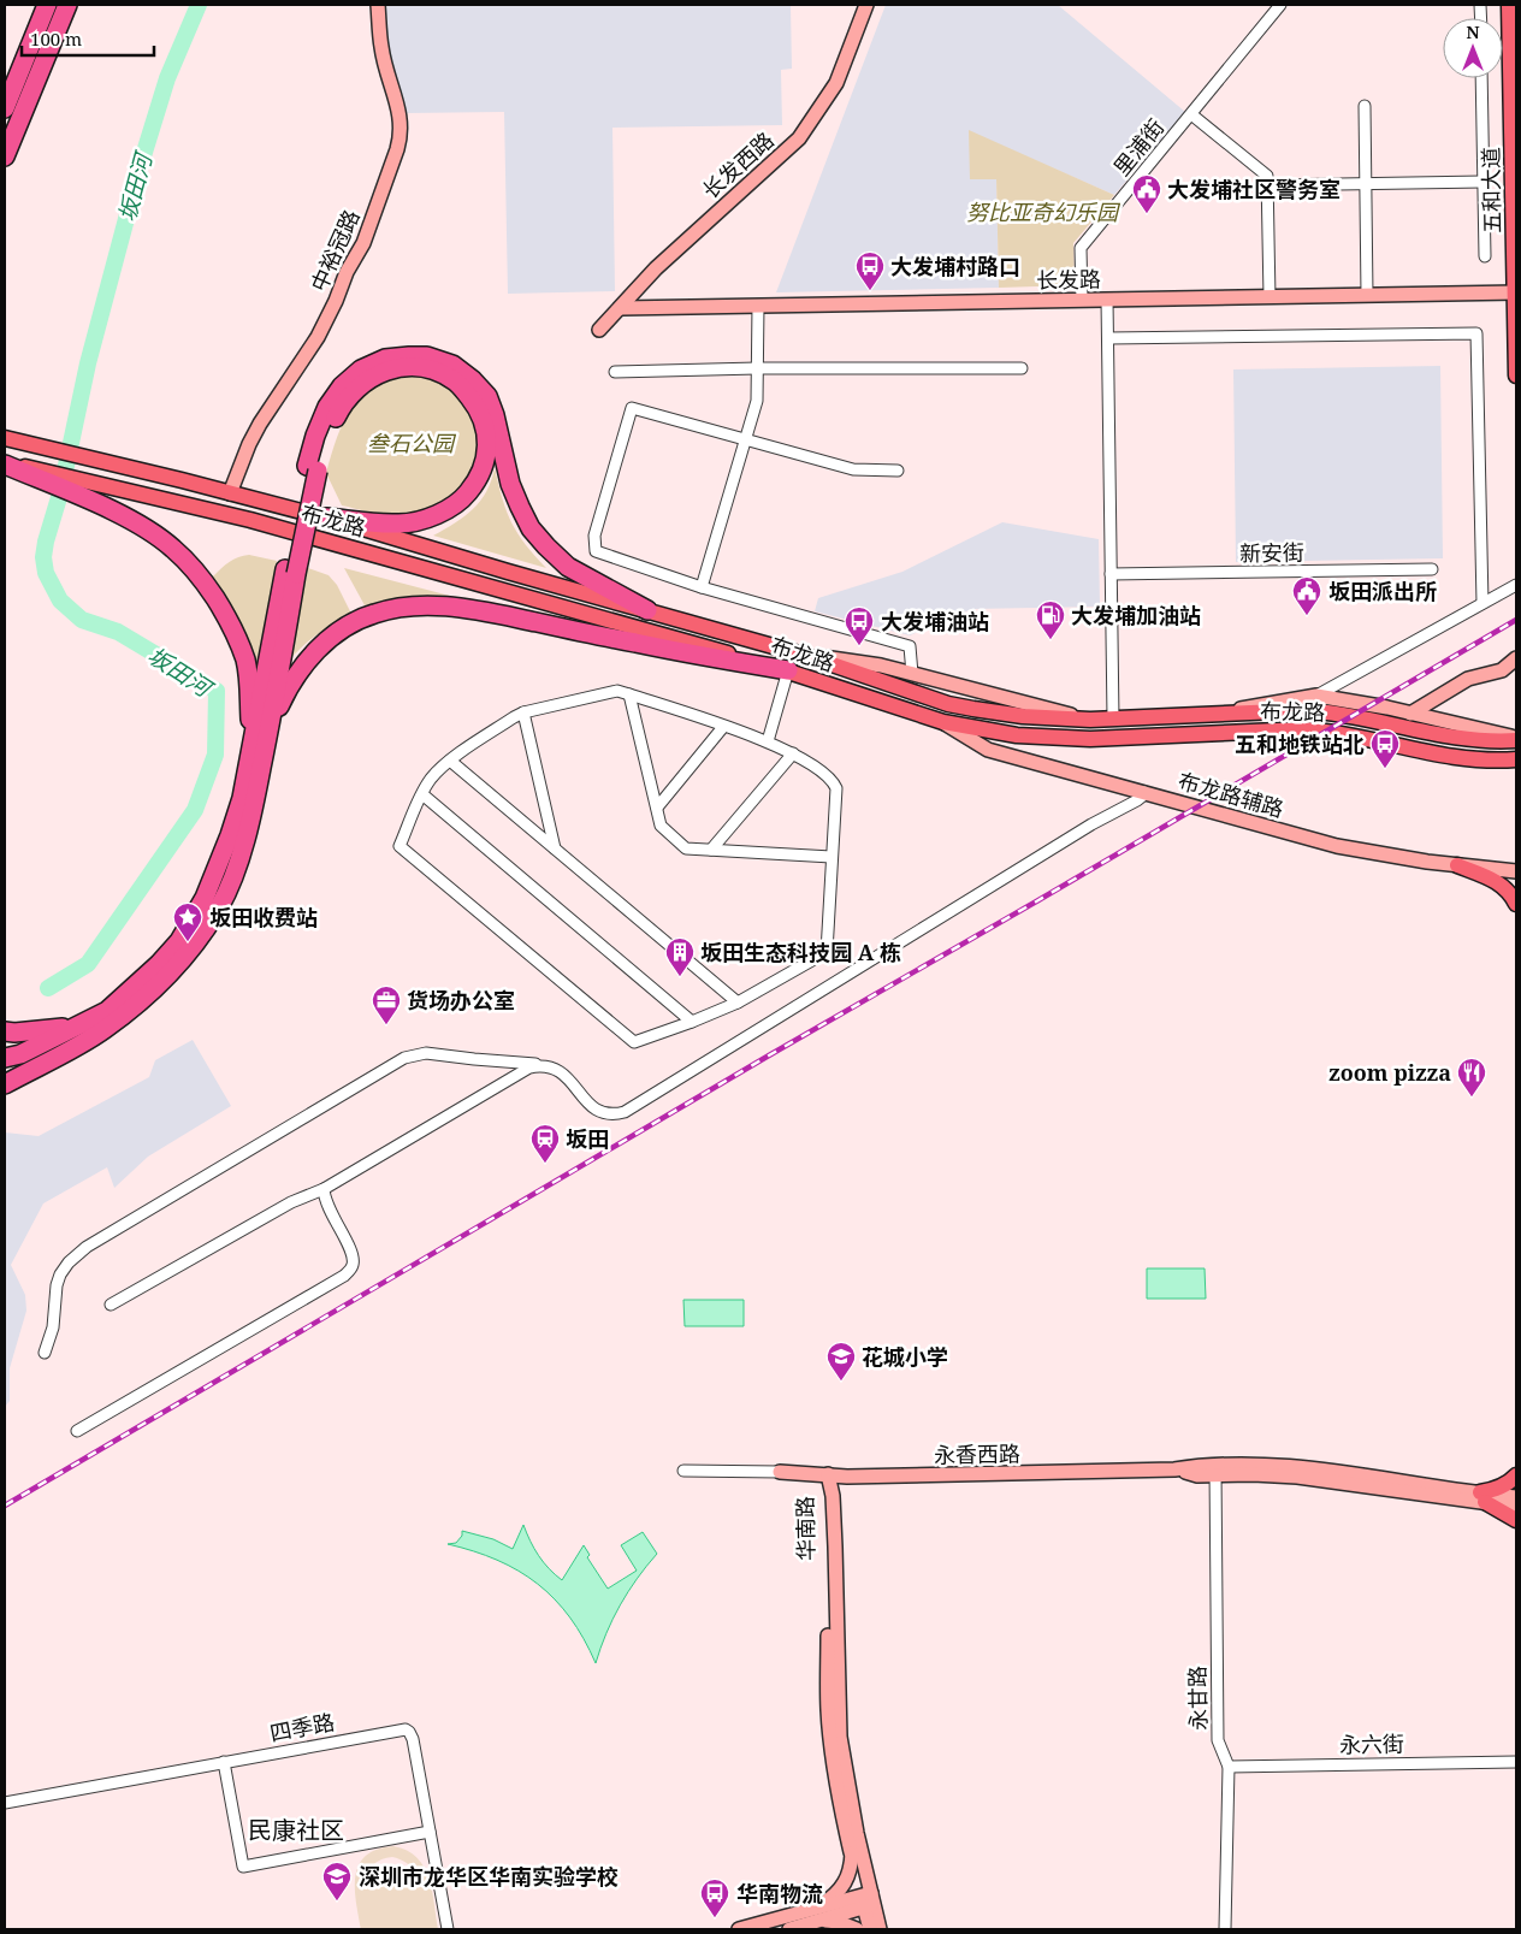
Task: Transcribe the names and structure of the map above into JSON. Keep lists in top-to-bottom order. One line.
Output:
{"streets":{"main road":["长发西路","五和大道","中裕冠路","长发路","布龙路","布龙路辅路","永香西路","华南路"],"street":["里浦街","新安街","永甘路","四季路","永六街"]},"crossings":[["里浦街","长发路"],["长发西路","长发路"],["五和大道","长发路"],["中裕冠路","布龙路"],["布龙路","布龙路辅路"],["永香西路","华南路"],["永香西路","永甘路"],["永甘路","永六街"]],"districts":["民康社区"],"water":["坂田河"],"parks":["努比亚奇幻乐园","叁石公园"],"places":{"public building":["大发埔社区警务室","坂田派出所"],"bus stop":["大发埔村路口","大发埔油站","五和地铁站北","华南物流"],"fuel station":["大发埔加油站"],"place":["坂田收费站"],"building":["坂田生态科技园 A 栋"],"office":["货场办公室"],"restaurant":["zoom pizza"],"station":["坂田"],"school or university":["花城小学","深圳市龙华区华南实验学校"]},"scale_bar":"100 m","north":"top"}
